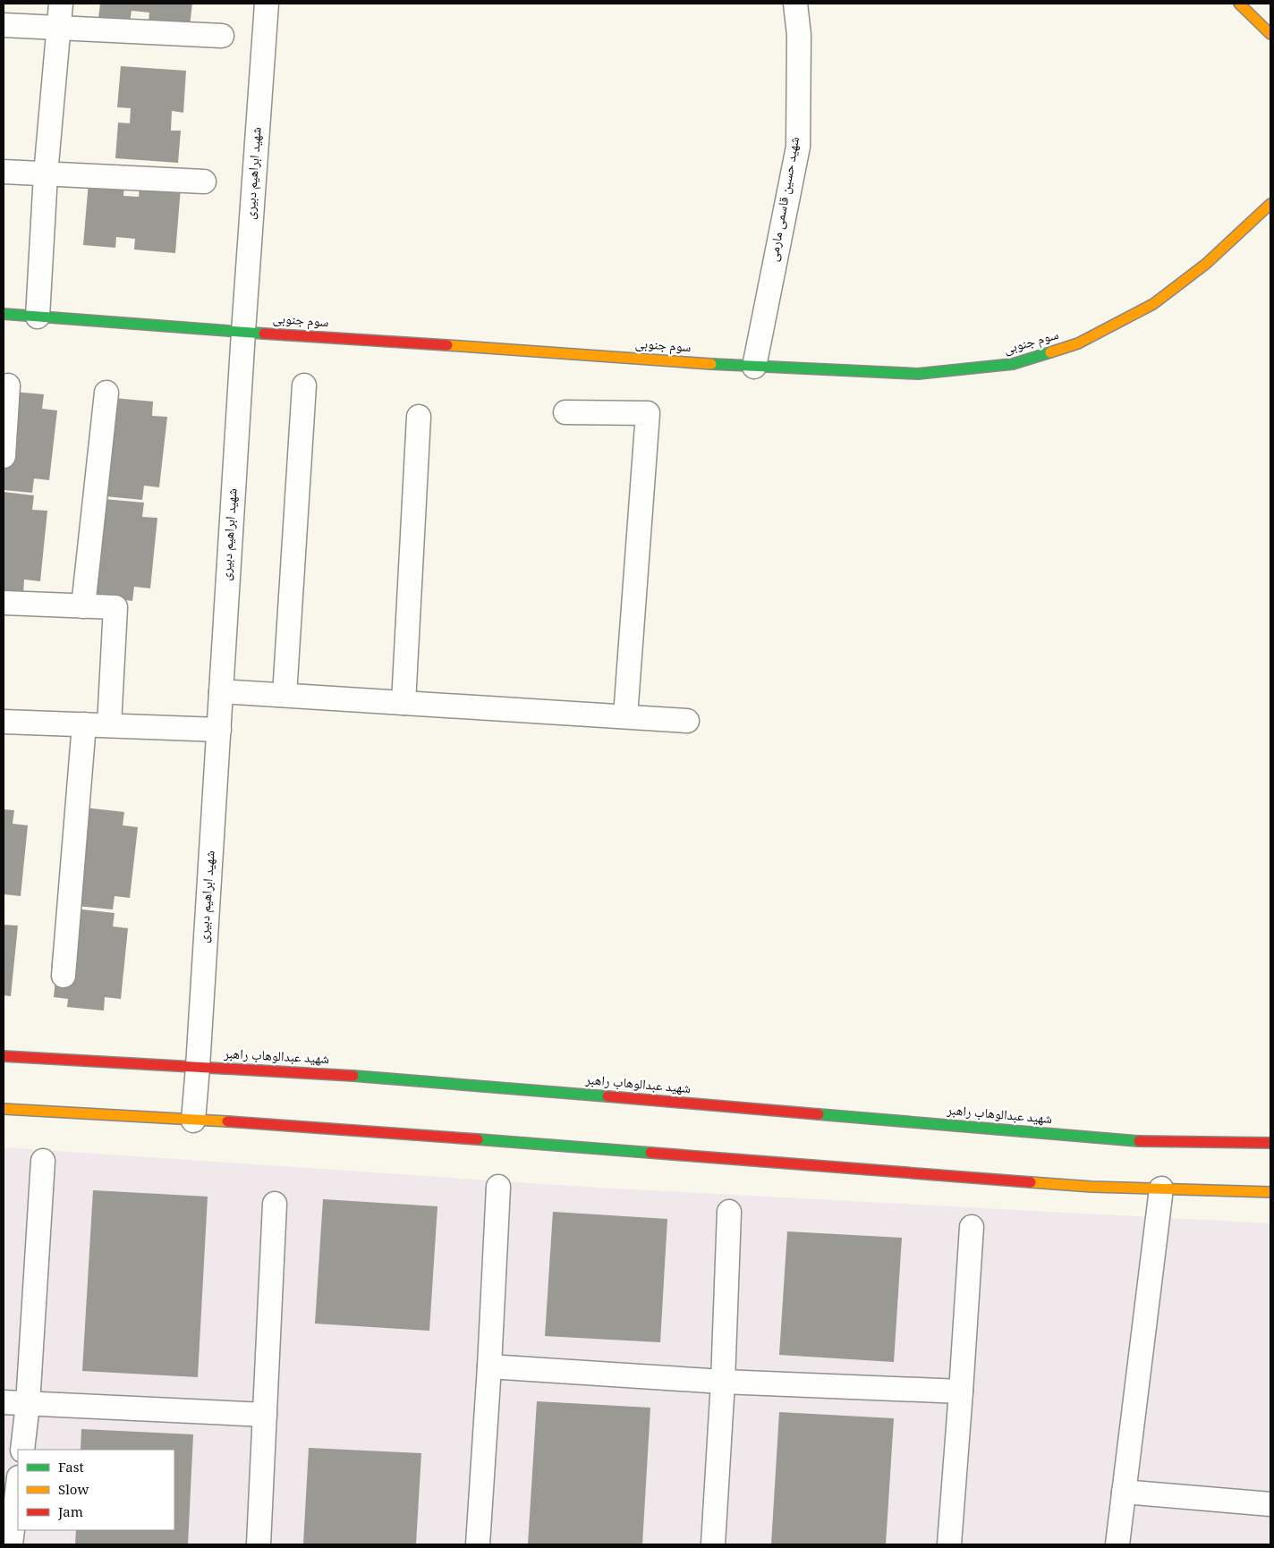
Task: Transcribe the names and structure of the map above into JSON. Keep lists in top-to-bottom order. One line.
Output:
{"streets":{"main road":["سوم جنوبی","شهید عبدالوهاب راهبر"],"street":["شهید ابراهیم دبیری","شهید حسین قاسمی مارمی"]},"crossings":[["شهید ابراهیم دبیری","سوم جنوبی"],["شهید ابراهیم دبیری","شهید عبدالوهاب راهبر"],["شهید حسین قاسمی مارمی","سوم جنوبی"]],"legend":["Fast","Slow","Jam"]}
